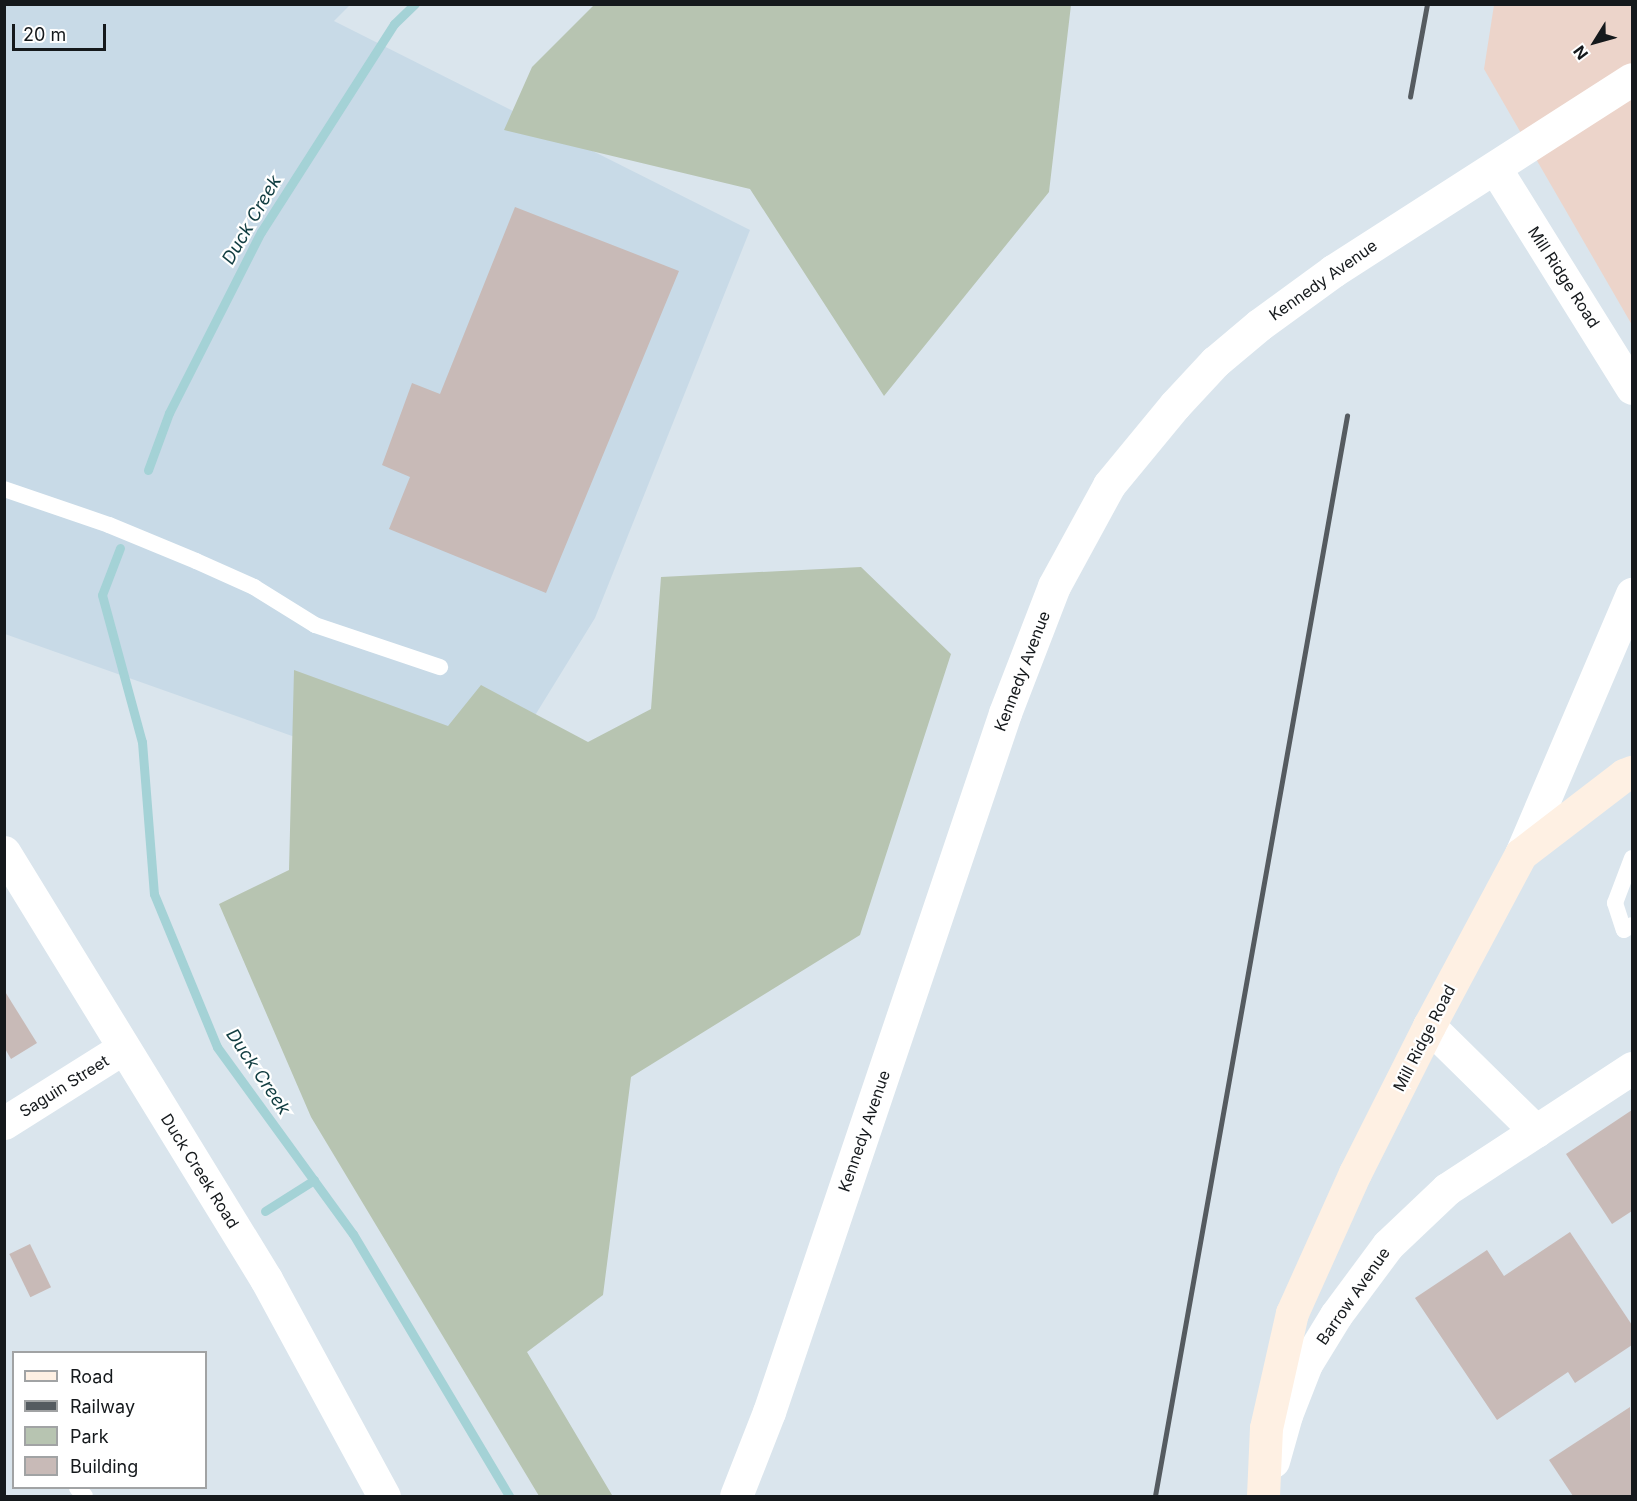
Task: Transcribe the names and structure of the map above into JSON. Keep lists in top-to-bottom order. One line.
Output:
{"streets":{"main road":["Mill Ridge Road"],"street":["Kennedy Avenue","Saguin Street","Duck Creek Road","Barrow Avenue"]},"crossings":[["Mill Ridge Road","Kennedy Avenue"],["Mill Ridge Road","Barrow Avenue"],["Saguin Street","Duck Creek Road"]],"water":["Duck Creek"],"legend":["Road","Railway","Park","Building"],"scale_bar":"20 m","north":"bottom left"}
